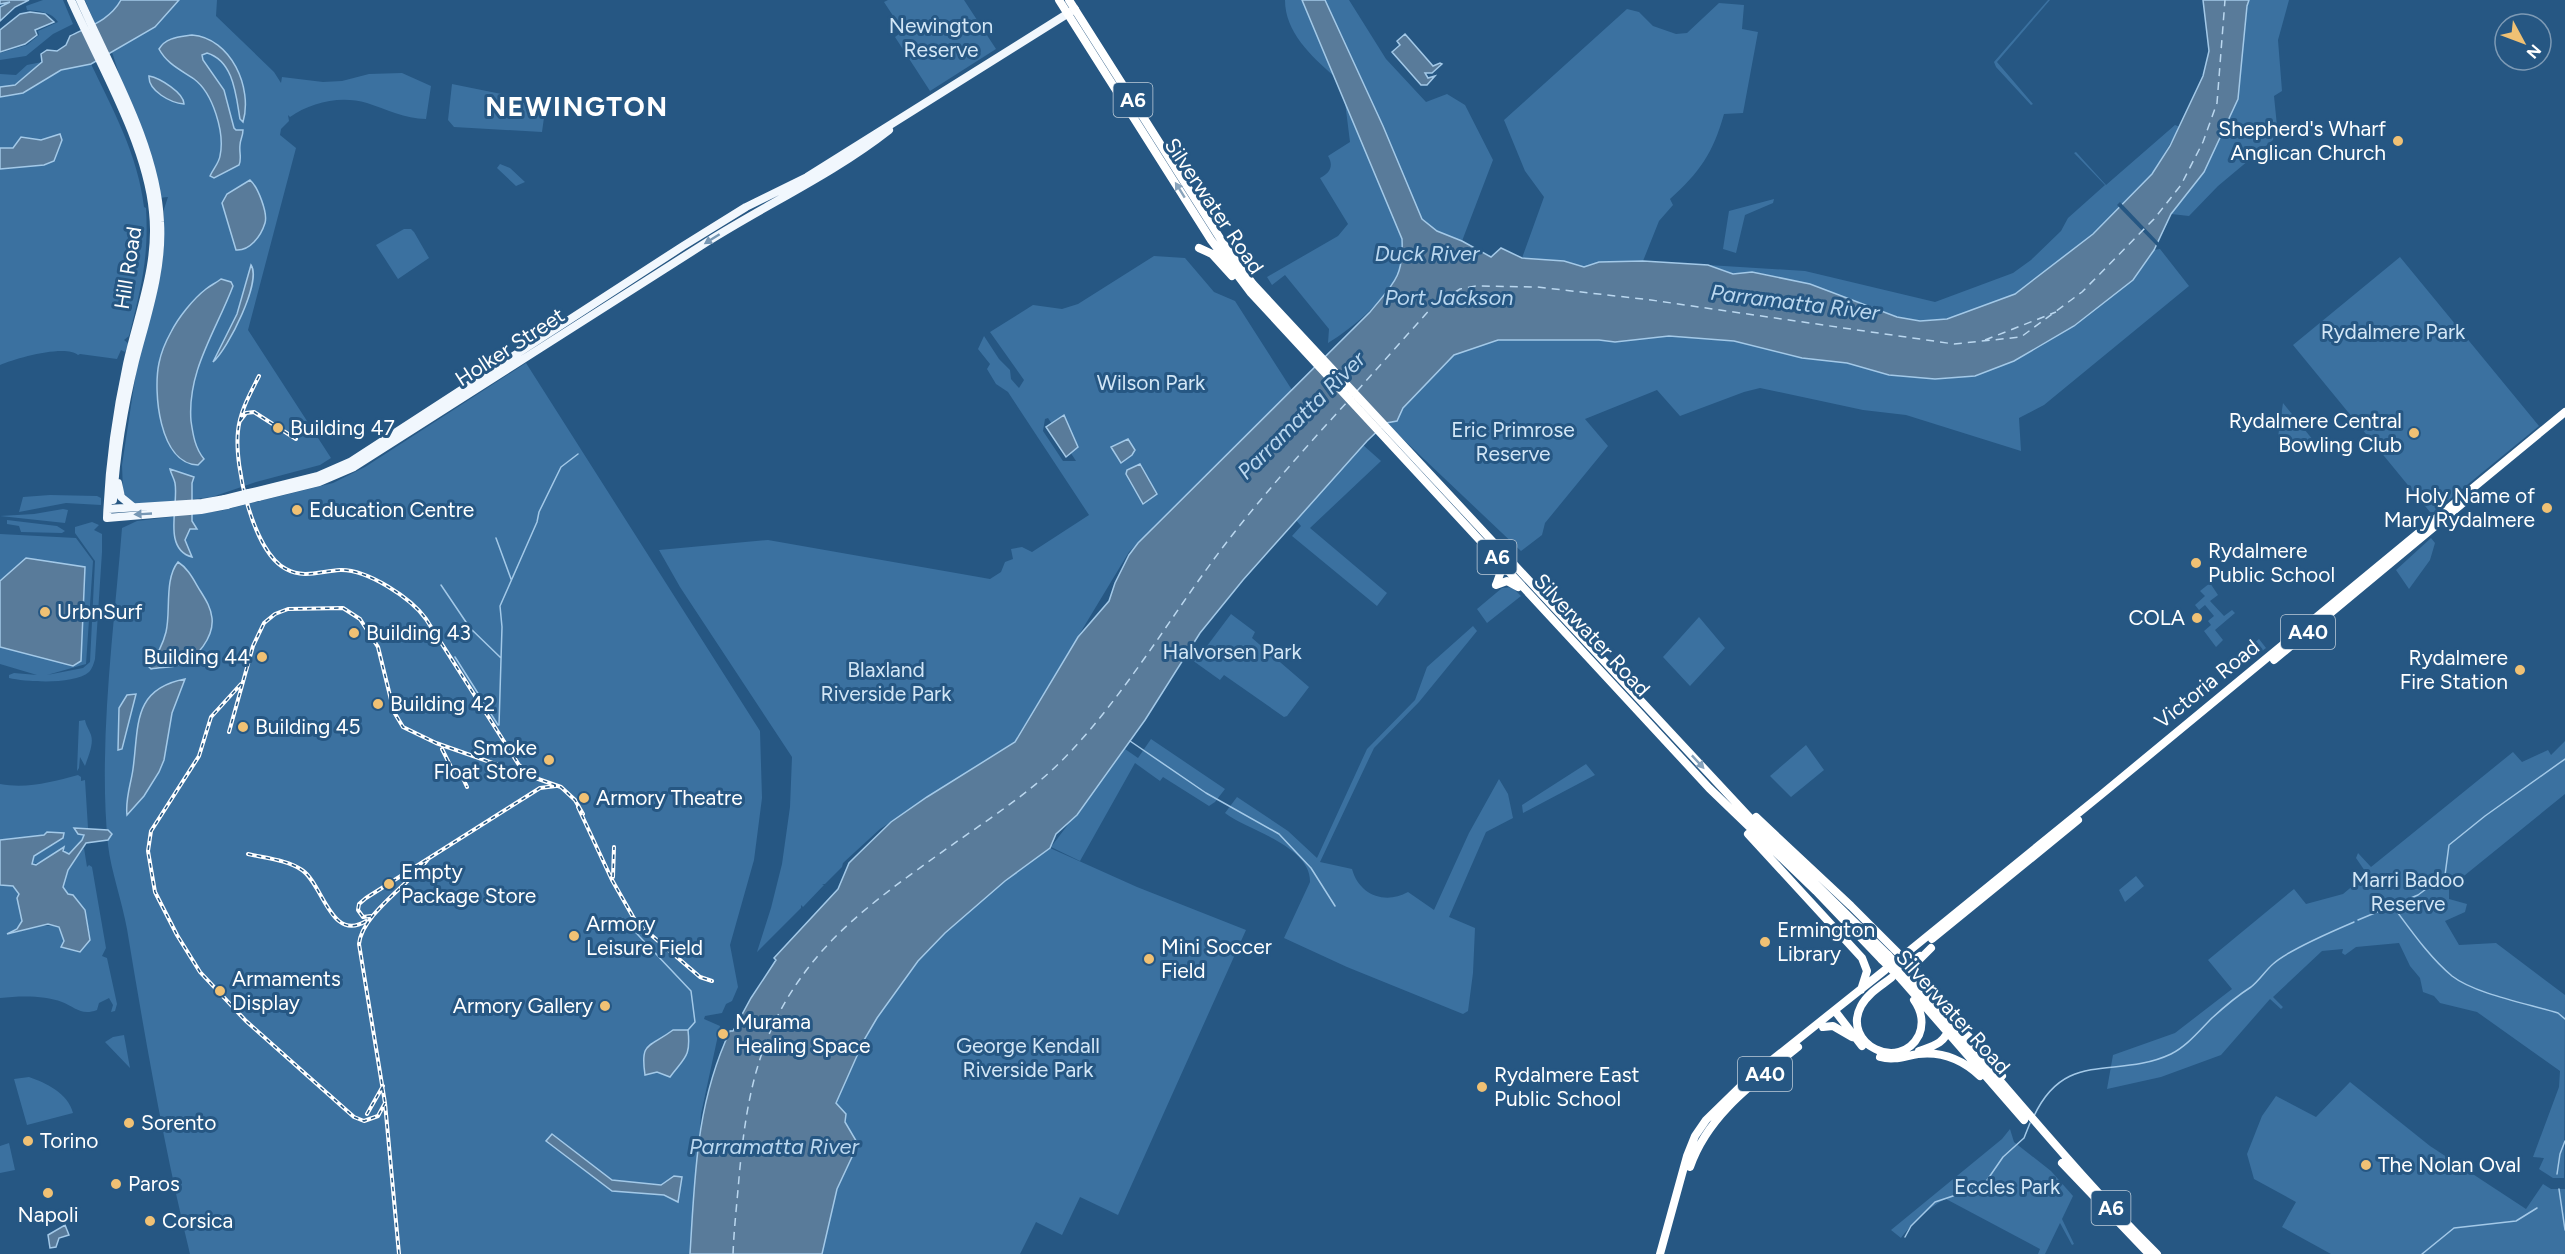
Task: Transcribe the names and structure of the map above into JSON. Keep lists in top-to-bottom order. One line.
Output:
{"streets":{"highway":["A6","Silverwater Road","A40","Victoria Road"],"main road":["Hill Road","Holker Street"]},"crossings":[["Silverwater Road","Holker Street"],["Silverwater Road","Victoria Road"],["Hill Road","Holker Street"]],"districts":["NEWINGTON"],"water":["Duck River","Port Jackson","Parramatta River"],"parks":["Newington Reserve","Rydalmere Park","Wilson Park","Eric Primrose Reserve","Halvorsen Park","Blaxland Riverside Park","Marri Badoo Reserve","George Kendall Riverside Park","Eccles Park"],"places":["Shepherd's Wharf Anglican Church","Building 47","Rydalmere Central Bowling Club","Holy Name of Mary Rydalmere","Education Centre","Rydalmere Public School","UrbnSurf","COLA","Building 43","Building 44","Rydalmere Fire Station","Building 42","Building 45","Smoke Float Store","Armory Theatre","Empty Package Store","Armory Leisure Field","Ermington Library","Mini Soccer Field","Armaments Display","Armory Gallery","Murama Healing Space","Rydalmere East Public School","Sorento","Torino","The Nolan Oval","Paros","Napoli","Corsica"],"north":"bottom right"}
